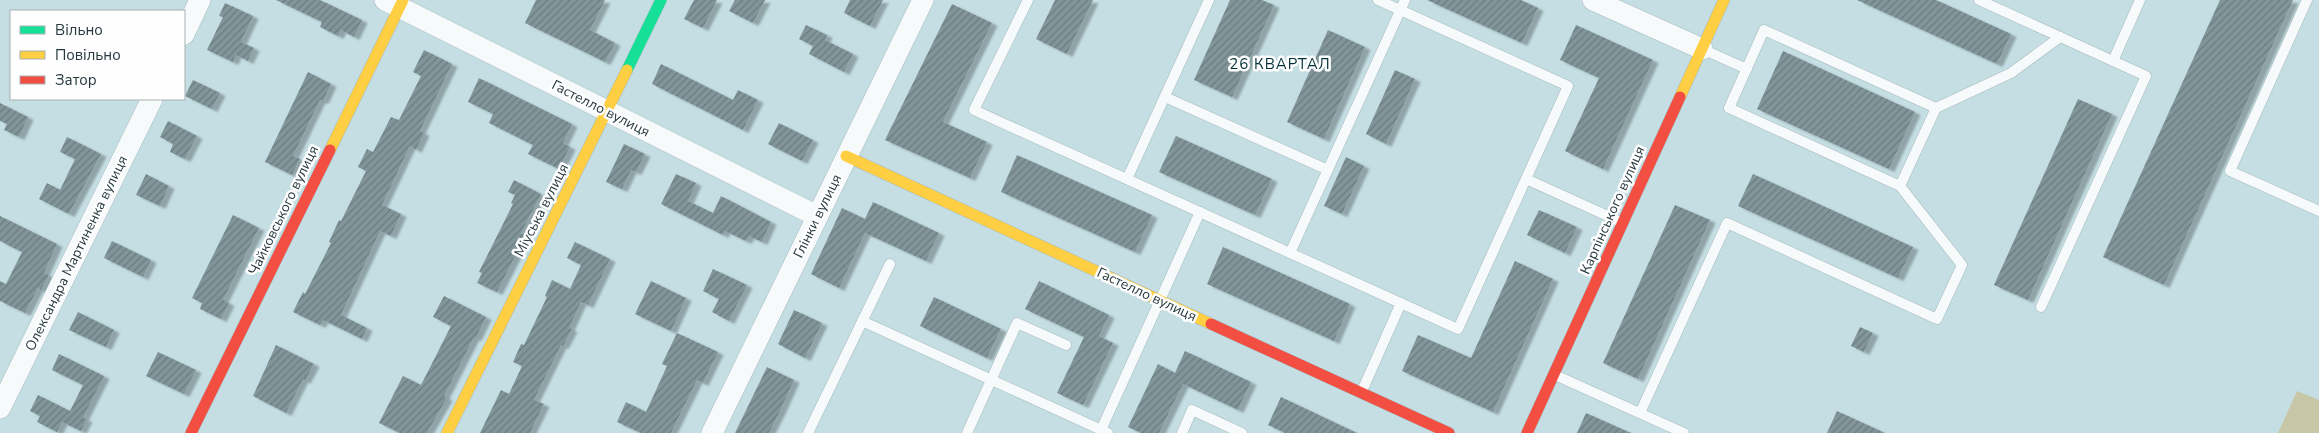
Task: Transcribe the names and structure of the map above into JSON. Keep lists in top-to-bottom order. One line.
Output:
{"streets":{"street":["Гастелло вулиця","Чайковського вулиця","Міуська вулиця","Карпінського вулиця","Глінки вулиця","Олександра Мартиненка вулиця"]},"crossings":[["Гастелло вулиця","Чайковського вулиця"],["Гастелло вулиця","Міуська вулиця"],["Гастелло вулиця","Глінки вулиця"]],"districts":["26 КВАРТАЛ"],"legend":["Вільно","Повільно","Затор"]}
